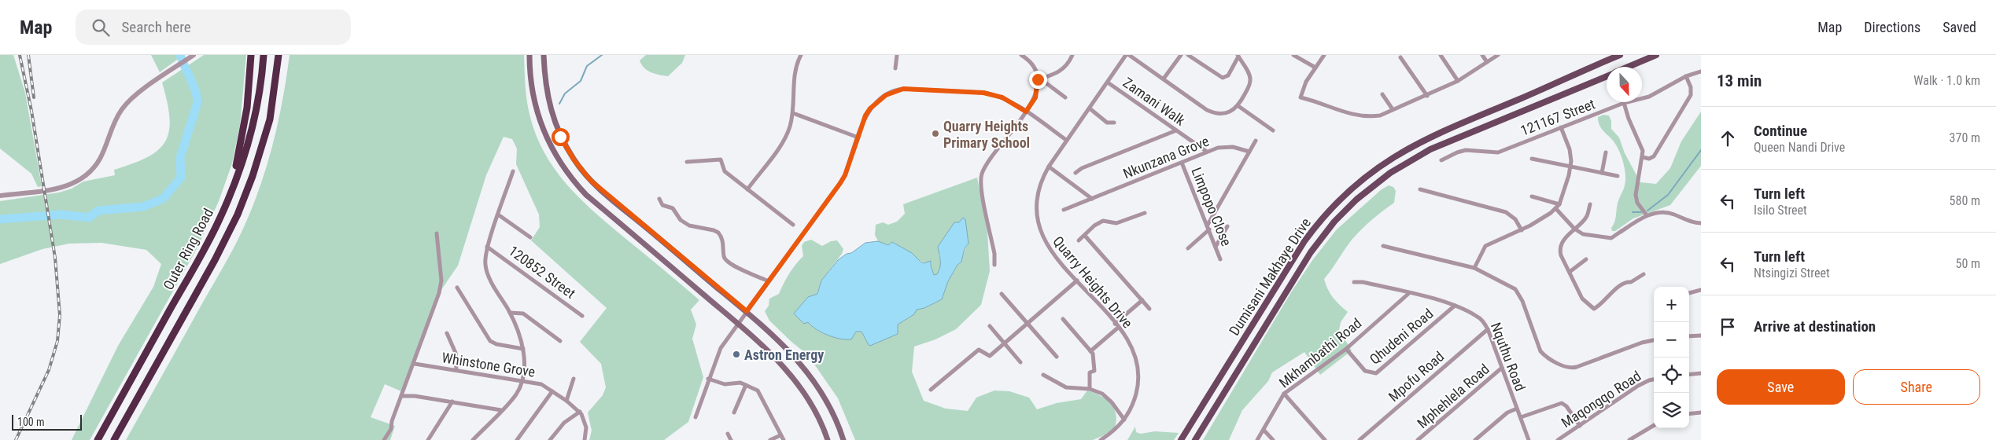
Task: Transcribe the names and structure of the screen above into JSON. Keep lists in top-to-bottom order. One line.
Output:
{"streets":{"highway":["Outer Ring Road"],"main road":["Dumisani Makhaye Drive"],"street":["Zamani Walk","121167 Street","Nkunzana Grove","Limpopo Close","120852 Street","Quarry Heights Drive","Qhudeni Road","Mkhambathi Road","Nquthu Road","Whinstone Grove","Mpofu Road","Mphehlela Road","Maqongqo Road"]},"crossings":[["Zamani Walk","Nkunzana Grove"],["Zamani Walk","Quarry Heights Drive"],["Nkunzana Grove","Limpopo Close"],["Qhudeni Road","Mkhambathi Road"],["Qhudeni Road","Nquthu Road"],["Mkhambathi Road","Nquthu Road"],["Nquthu Road","Mpofu Road"],["Nquthu Road","Mphehlela Road"]],"places":["Quarry Heights Primary School","Astron Energy"],"scale_bar":"100 m","north":"bottom","page":{"header":"Map","search":"Search here","nav":["Map","Directions","Saved"],"heading":["13 min","Walk · 1.0 km"],"list":[["Continue","Queen Nandi Drive","370 m"],["Turn left","Isilo Street","580 m"],["Turn left","Ntsingizi Street","50 m"],"Arrive at destination"],"map_buttons":["+","−"],"buttons":["Save","Share"],"scale":"100 m"}}
